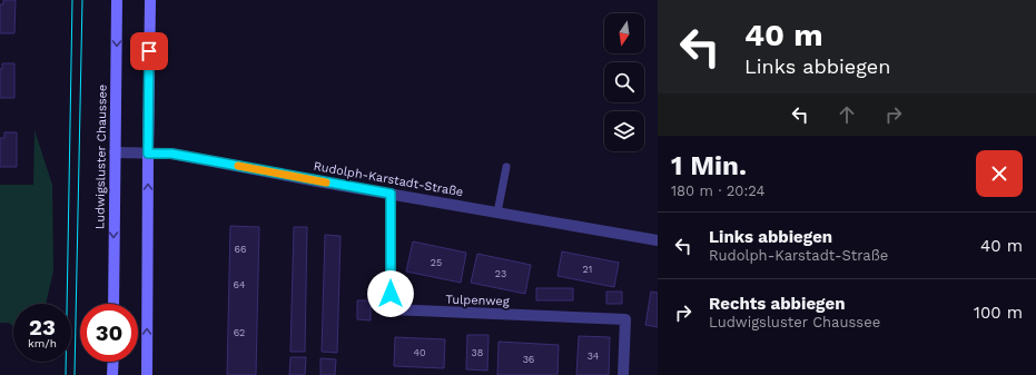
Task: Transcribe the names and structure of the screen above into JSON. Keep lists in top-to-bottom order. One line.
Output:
{"streets":{"street":["Ludwigsluster Chaussee","Rudolph-Karstadt-Straße","Tulpenweg"]},"crossings":[["Ludwigsluster Chaussee","Rudolph-Karstadt-Straße"],["Rudolph-Karstadt-Straße","Tulpenweg"]],"house_numbers":["66","25","21","23","64","62","40","38","34","36"],"north":"bottom","page":{"turn":["40 m","Links abbiegen"],"heading":["1 Min.","180 m · 20:24"],"list":[{"name":"Links abbiegen","note":"Rudolph-Karstadt-Straße","value":"40 m"},{"name":"Rechts abbiegen","note":"Ludwigsluster Chaussee","value":"100 m"}],"speed":"23 km/h","limit":"30"}}
